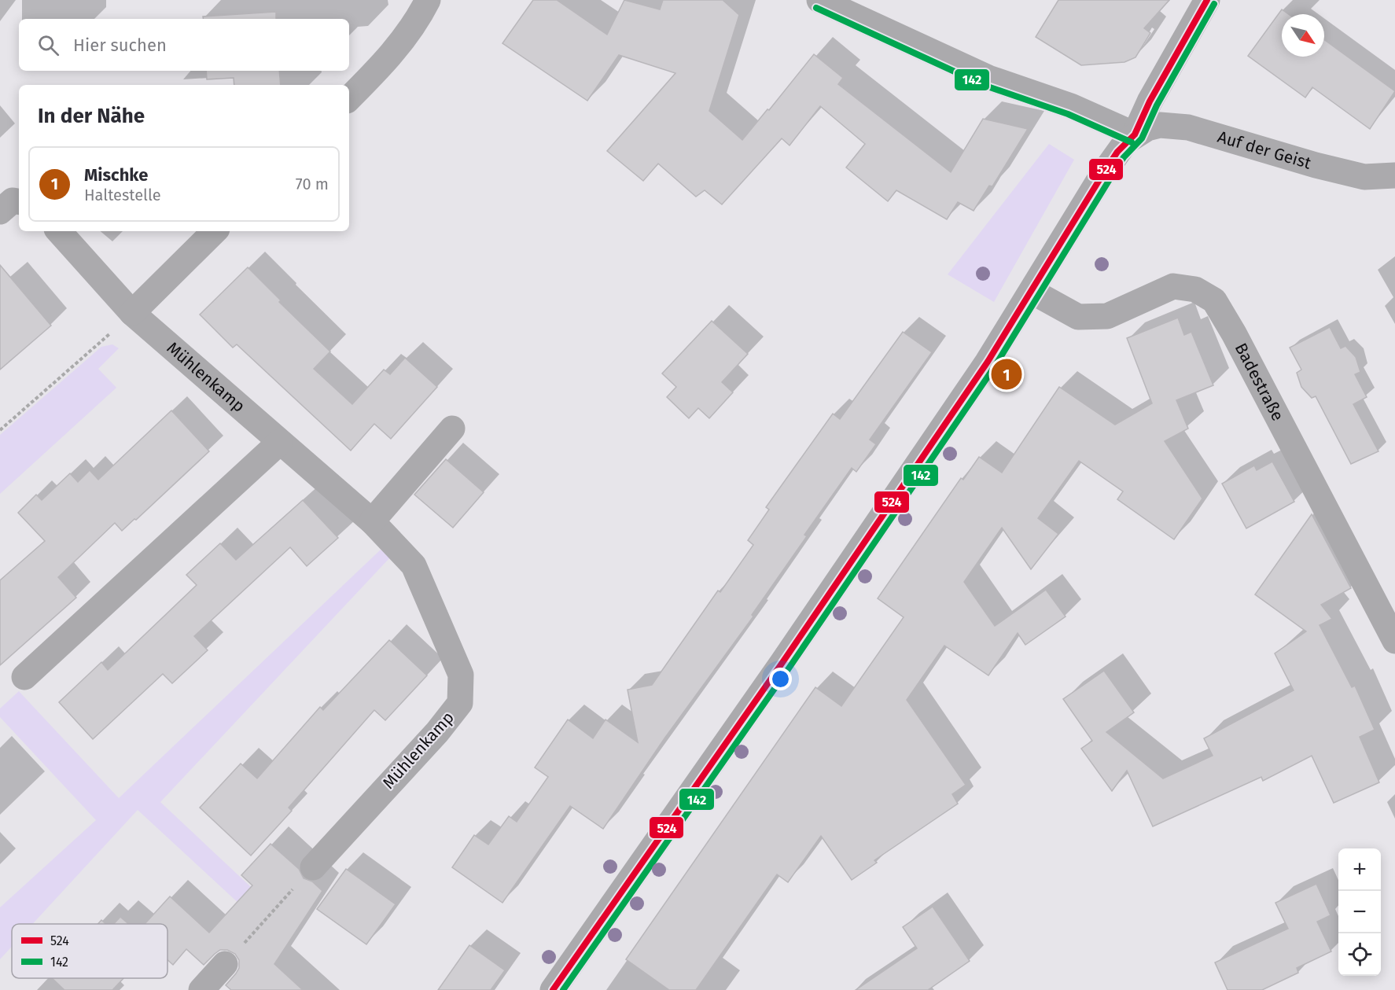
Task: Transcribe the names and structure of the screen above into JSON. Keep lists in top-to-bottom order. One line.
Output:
{"streets":{"street":["Auf der Geist","Mühlenkamp","Badestraße"]},"lines":["transit line 524","transit line 142"],"legend":["524","142"],"north":"bottom right","page":{"search":"Hier suchen","heading":"In der Nähe","list":[{"mark":"1","name":"Mischke","note":"Haltestelle","value":"70 m"}],"pins":"1","map_buttons":["+","−"]}}
